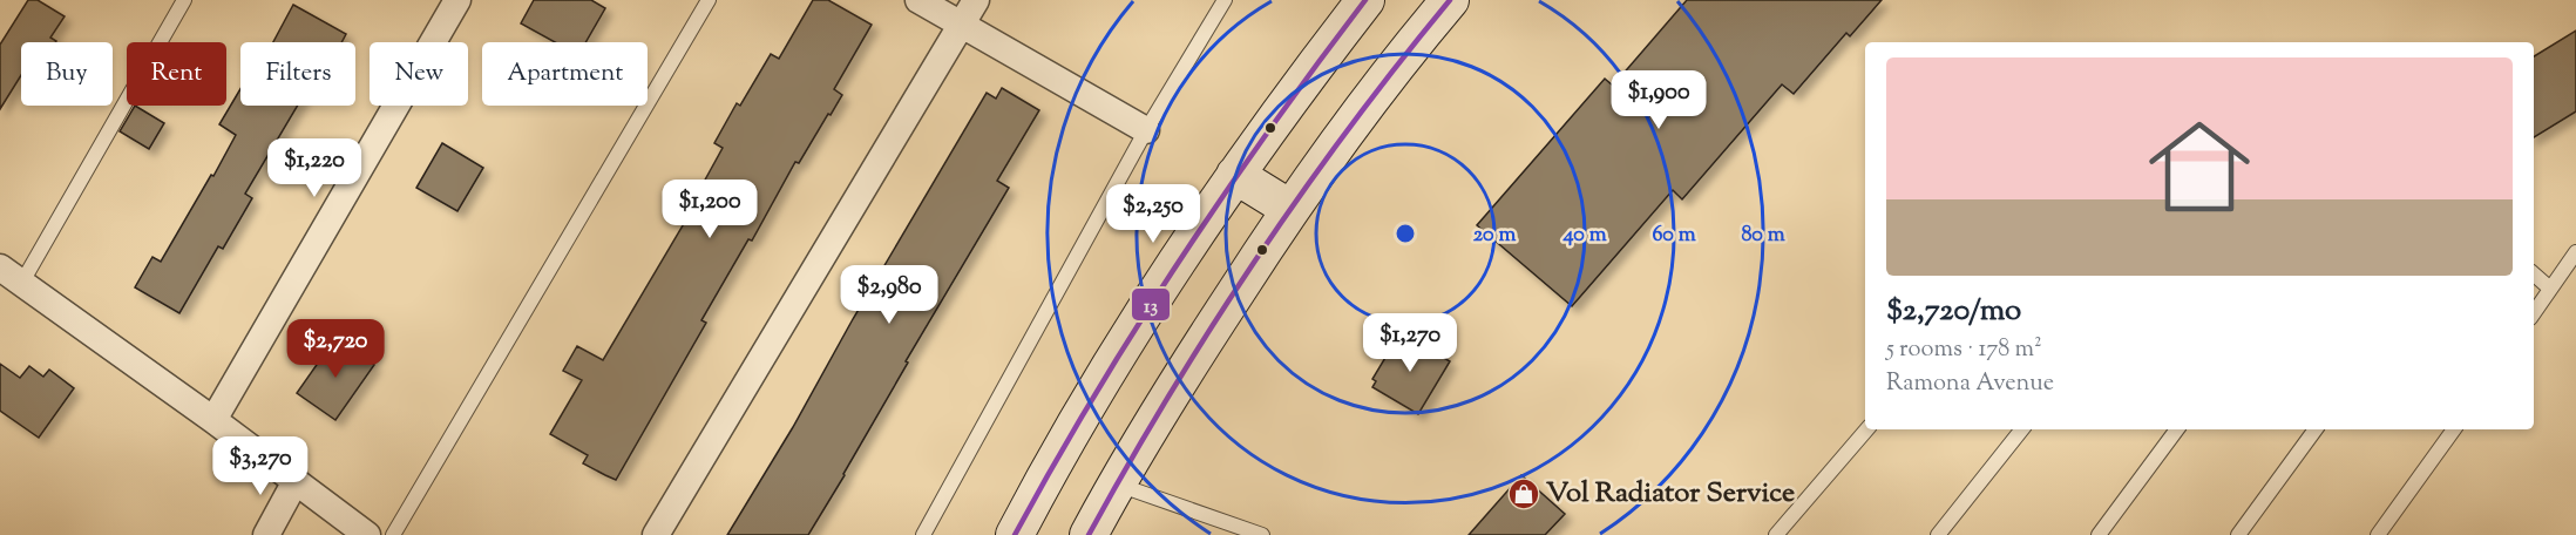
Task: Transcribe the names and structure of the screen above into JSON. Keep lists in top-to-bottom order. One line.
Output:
{"places":{"shop":["Vol Radiator Service"]},"lines":["transit line 13"],"page":{"chip":["Buy","Rent","Filters","New","Apartment"],"list":[{"name":"$2,720/mo","note":"5 rooms · 178 m² · Ramona Avenue"}],"price":["$1,900","$1,220","$1,200","$2,250","$2,980","$1,270","$2,720","$3,270"]},"rings":["20 m","40 m","60 m","80 m"]}
